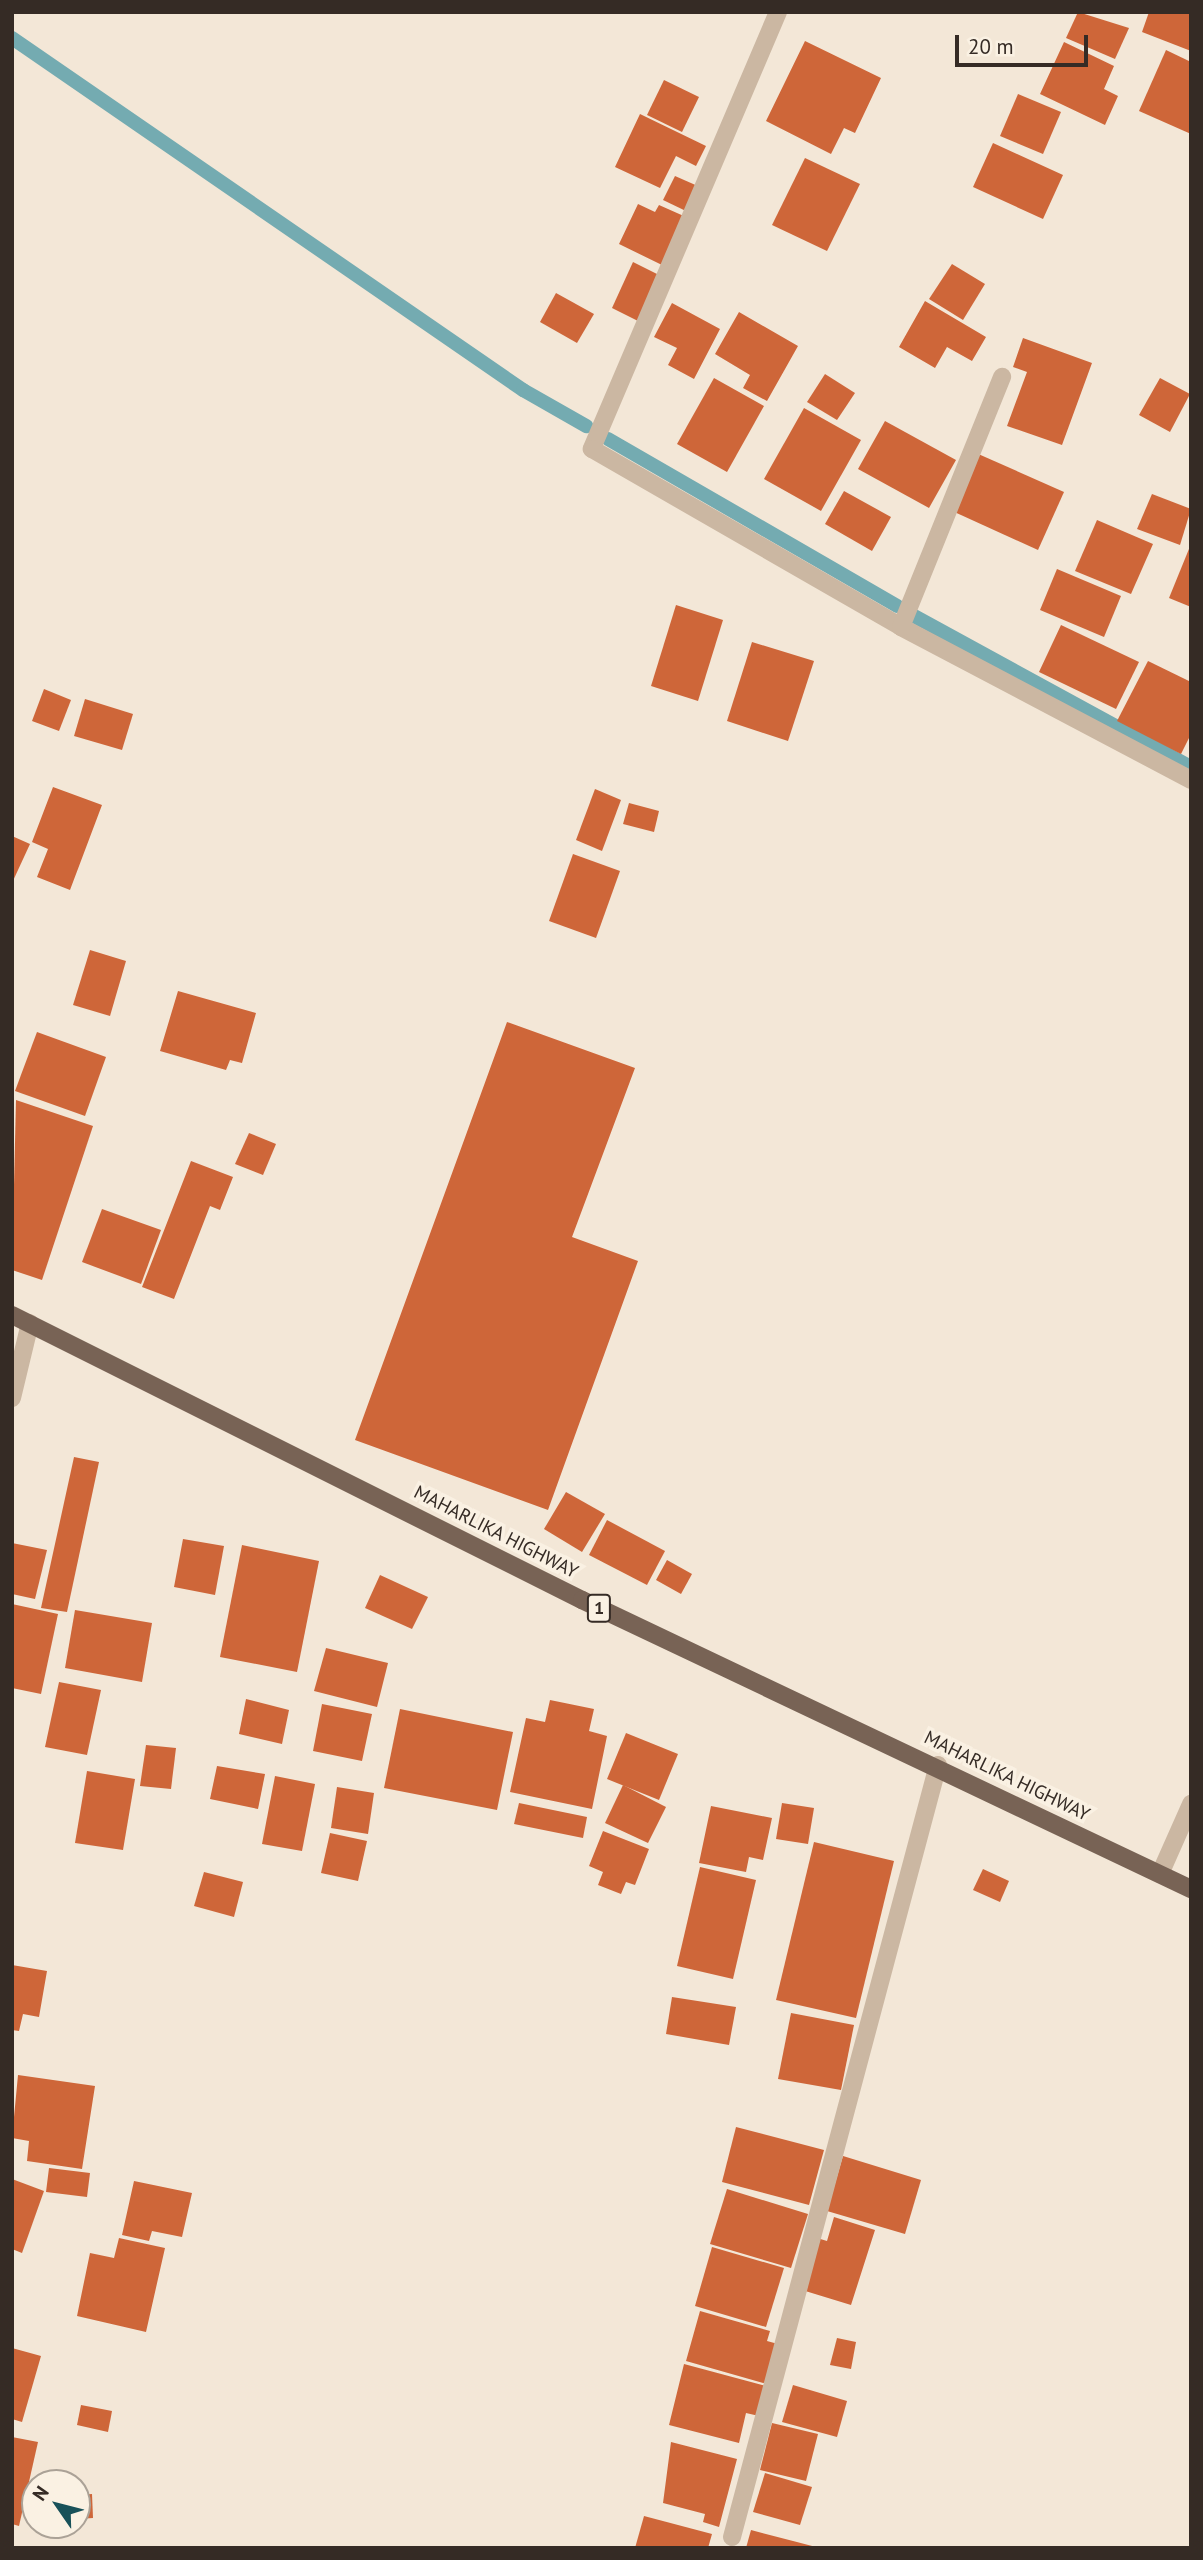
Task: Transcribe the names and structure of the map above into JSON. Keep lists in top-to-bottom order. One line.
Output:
{"streets":{"main road":["MAHARLIKA HIGHWAY","1"]},"scale_bar":"20 m","north":"top left"}
